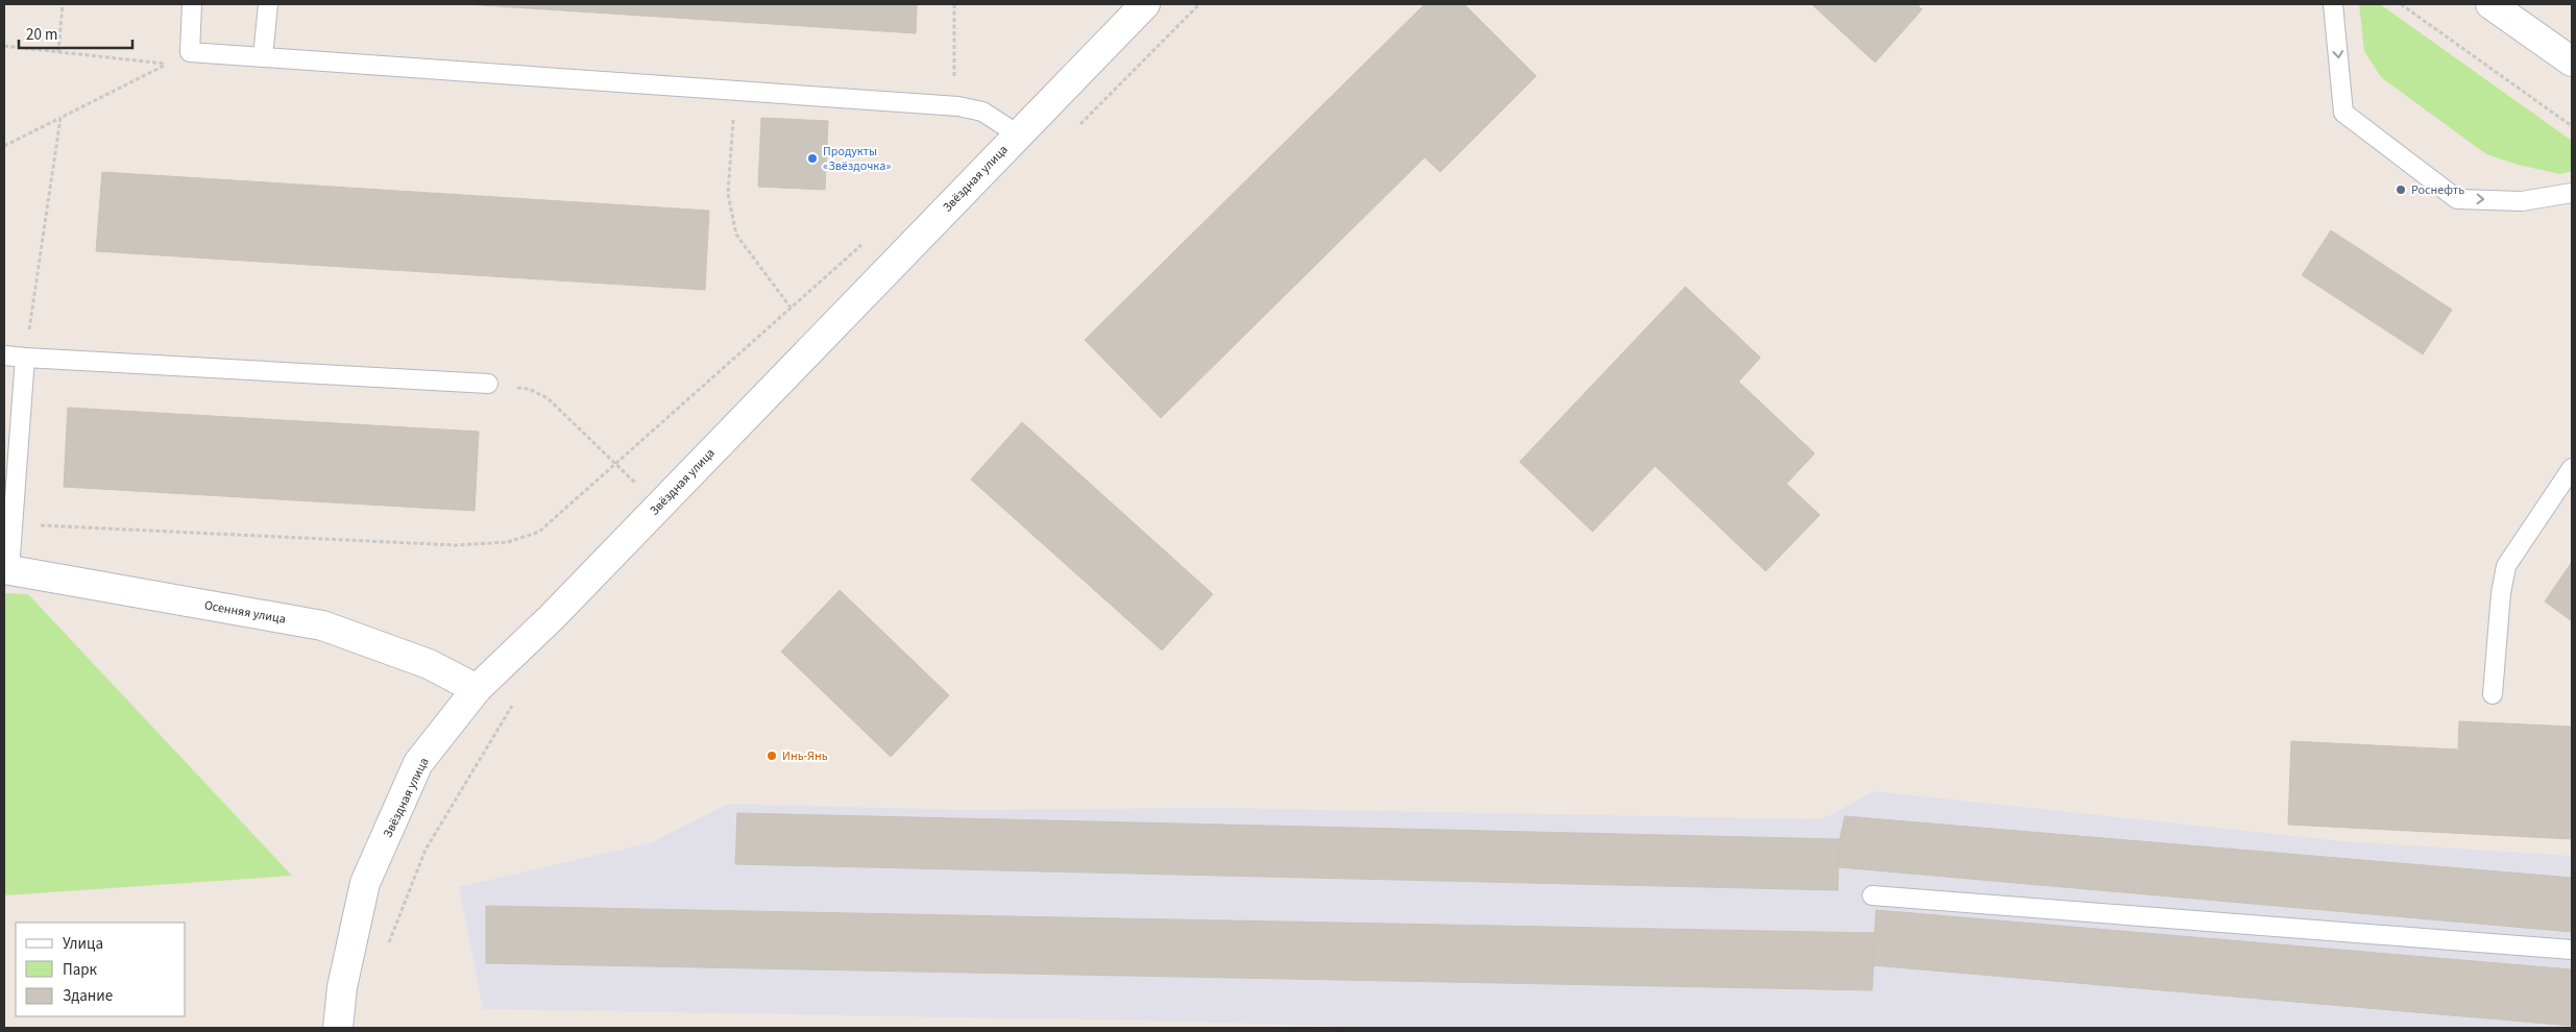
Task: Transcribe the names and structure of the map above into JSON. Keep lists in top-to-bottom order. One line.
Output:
{"streets":{"main road":["Звёздная улица","Осенняя улица"]},"crossings":[["Звёздная улица","Осенняя улица"]],"places":["Продукты «Звёздочка»","Роснефть","Инь-Янь"],"legend":["Улица","Парк","Здание"],"scale_bar":"20 m"}
